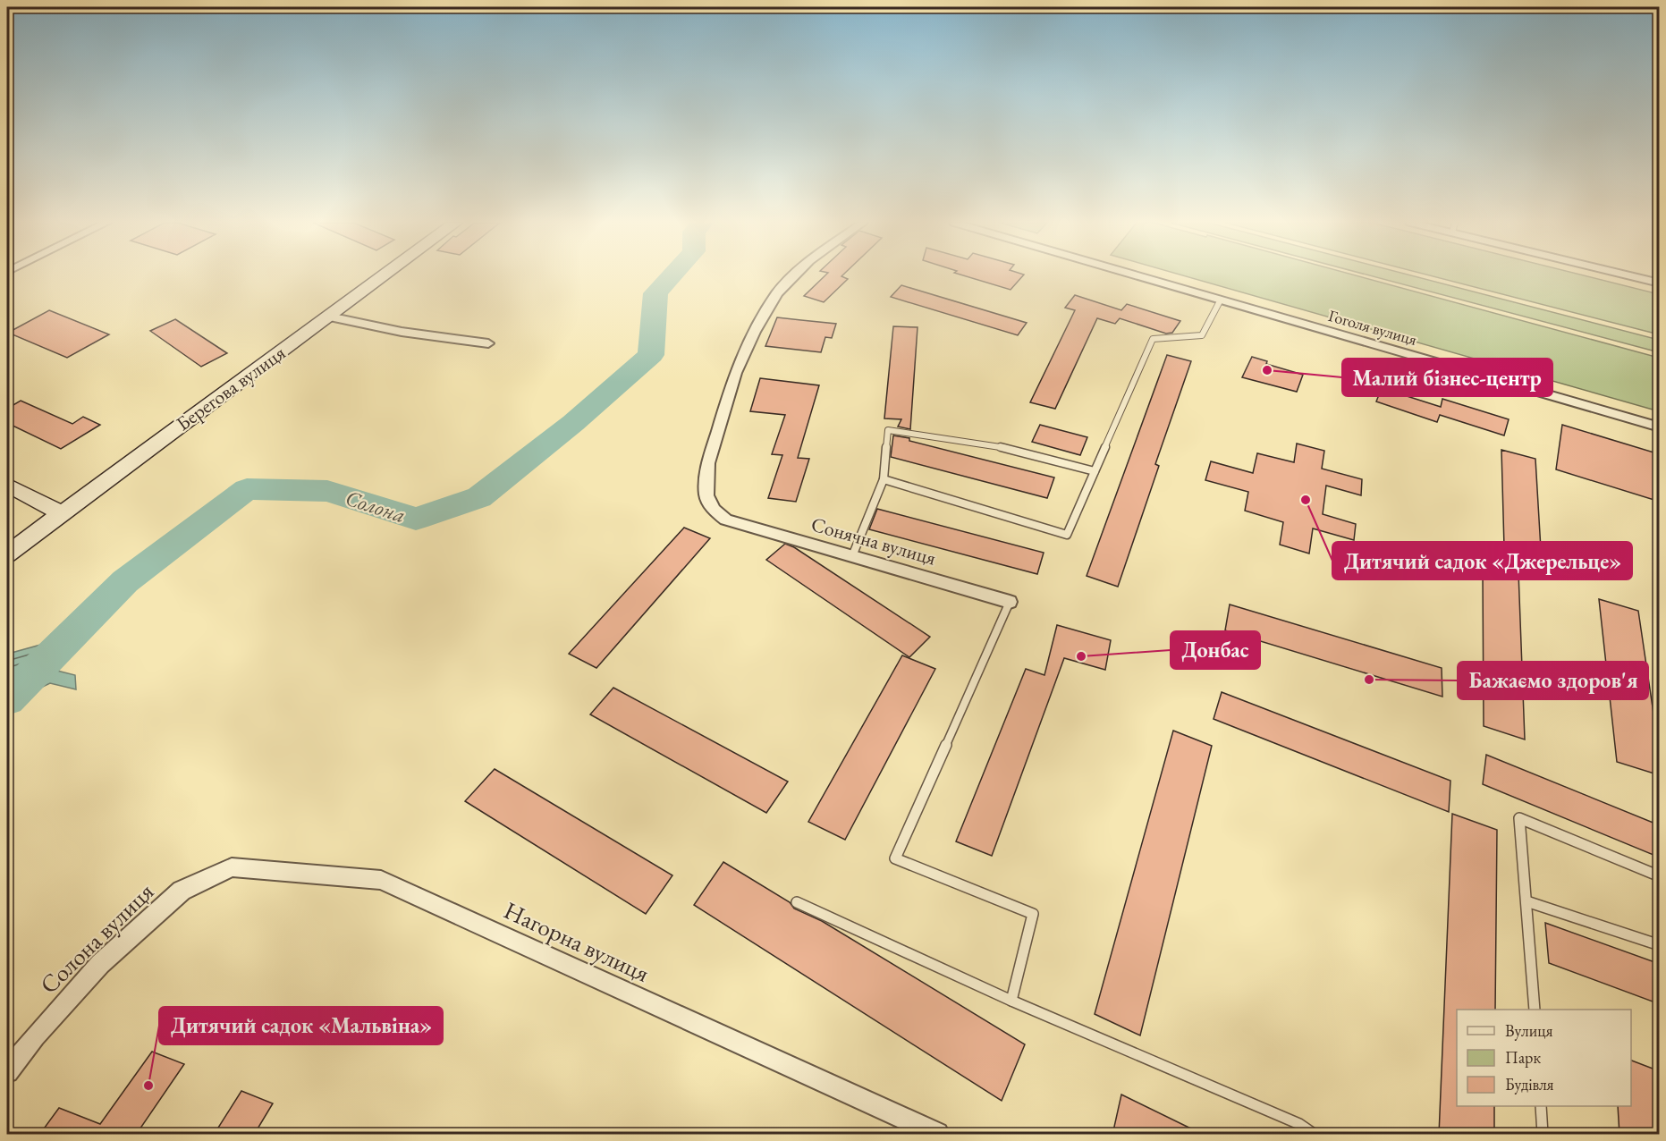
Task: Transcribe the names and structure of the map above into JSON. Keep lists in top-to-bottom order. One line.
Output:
{"streets":{"main road":["Берегова вулиця"],"street":["Гоголя вулиця","Сонячна вулиця","Солона вулиця","Нагорна вулиця"]},"crossings":[["Солона вулиця","Нагорна вулиця"]],"water":["Солона"],"places":["Малий бізнес-центр","Дитячий садок «Джерельце»","Донбас","Бажаємо здоров'я","Дитячий садок «Мальвіна»"],"legend":["Вулиця","Парк","Будівля"]}
